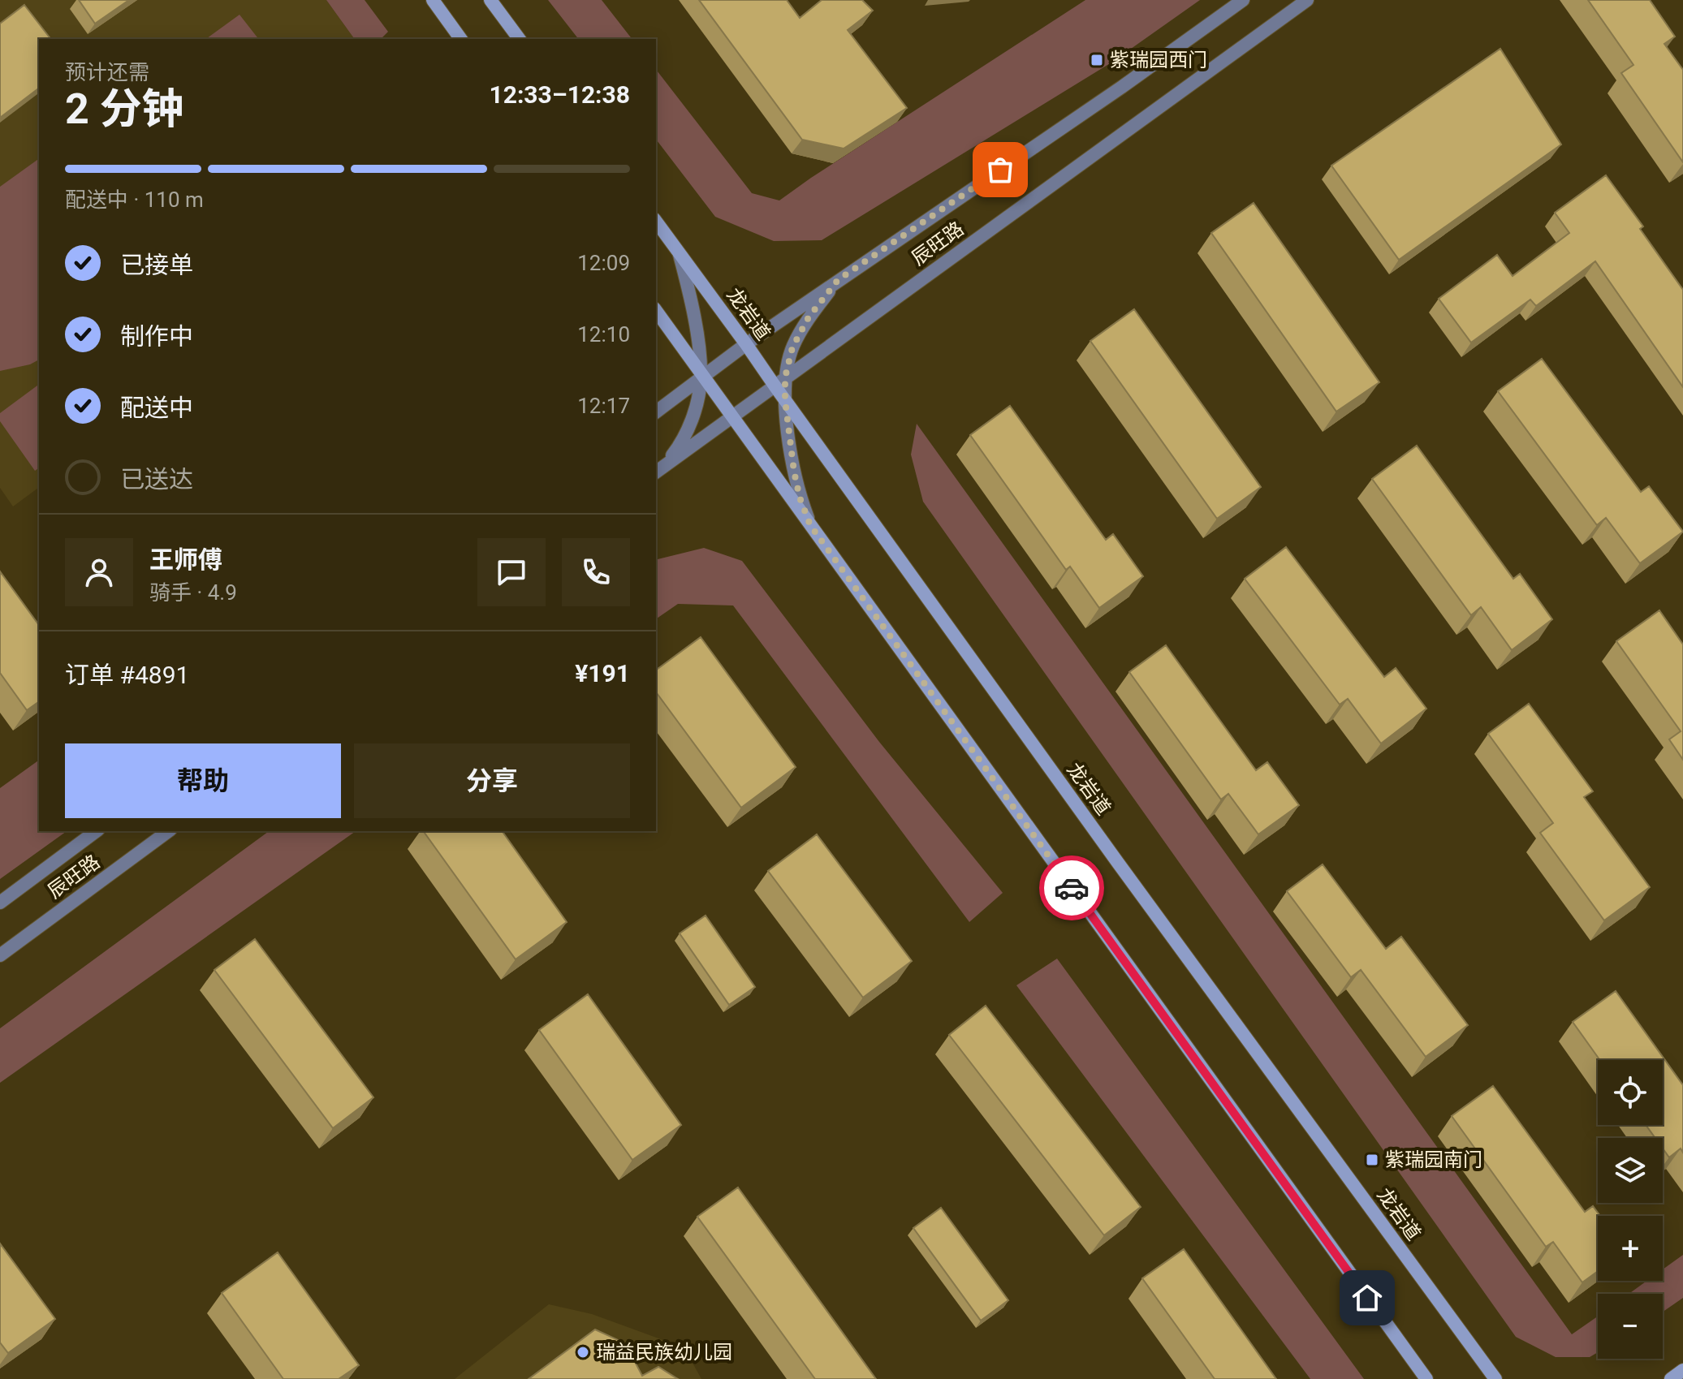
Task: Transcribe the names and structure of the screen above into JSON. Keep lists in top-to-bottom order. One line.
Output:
{"streets":{"main road":["龙岩道"],"street":["辰旺路"]},"crossings":[["辰旺路","龙岩道"]],"places":{"transit":["紫瑞园西门","紫瑞园南门"],"other":["瑞益民族幼儿园"]},"page":{"heading":["2 分钟","预计还需","12:33–12:38"],"panel":["王师傅","骑手 · 4.9","订单 #4891","¥191"],"bar":"配送中 · 110 m","list":[["已接单","12:09"],["制作中","12:10"],["配送中","12:17"],"已送达"],"buttons":["帮助","分享"],"map_buttons":["+","−"]}}
